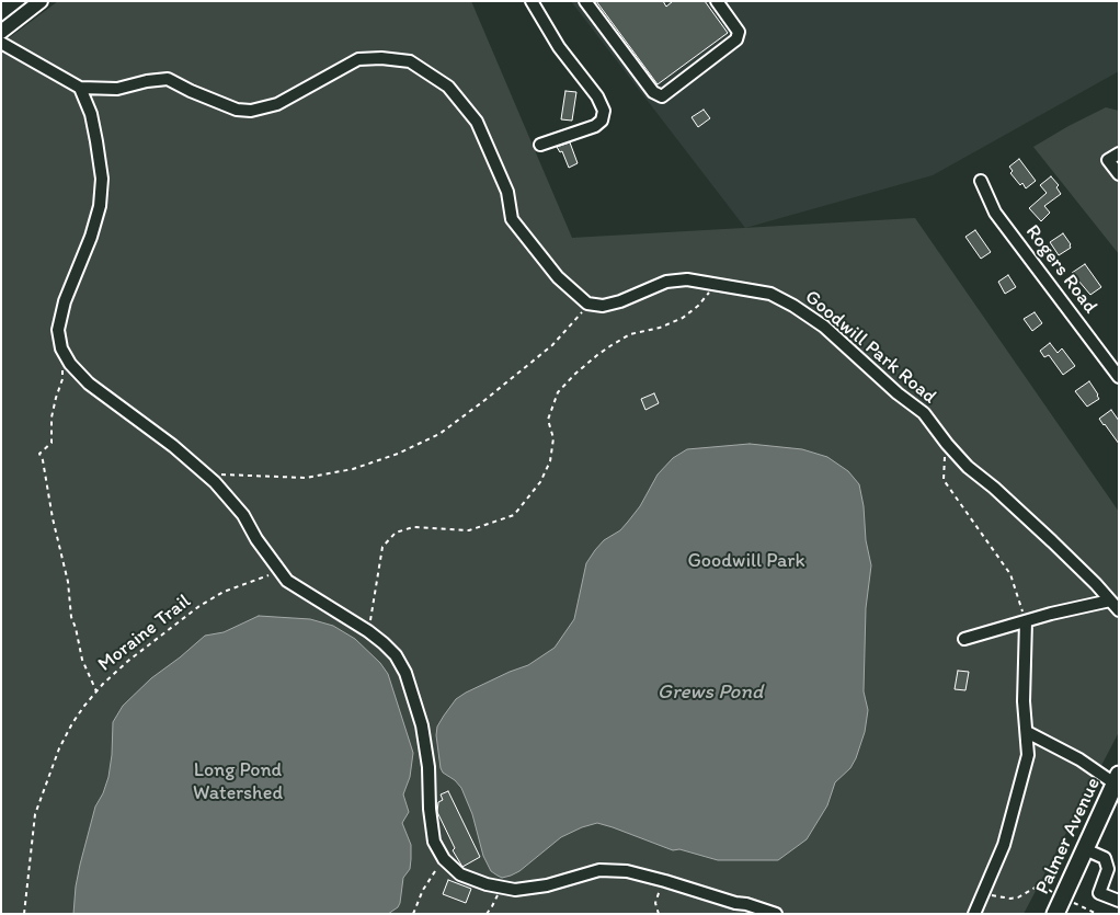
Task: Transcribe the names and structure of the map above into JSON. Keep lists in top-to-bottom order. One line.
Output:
{"streets":{"highway":["Palmer Avenue"],"street":["Rogers Road","Goodwill Park Road"],"path":["Moraine Trail"]},"water":["Grews Pond"],"parks":["Goodwill Park","Long Pond Watershed"]}
